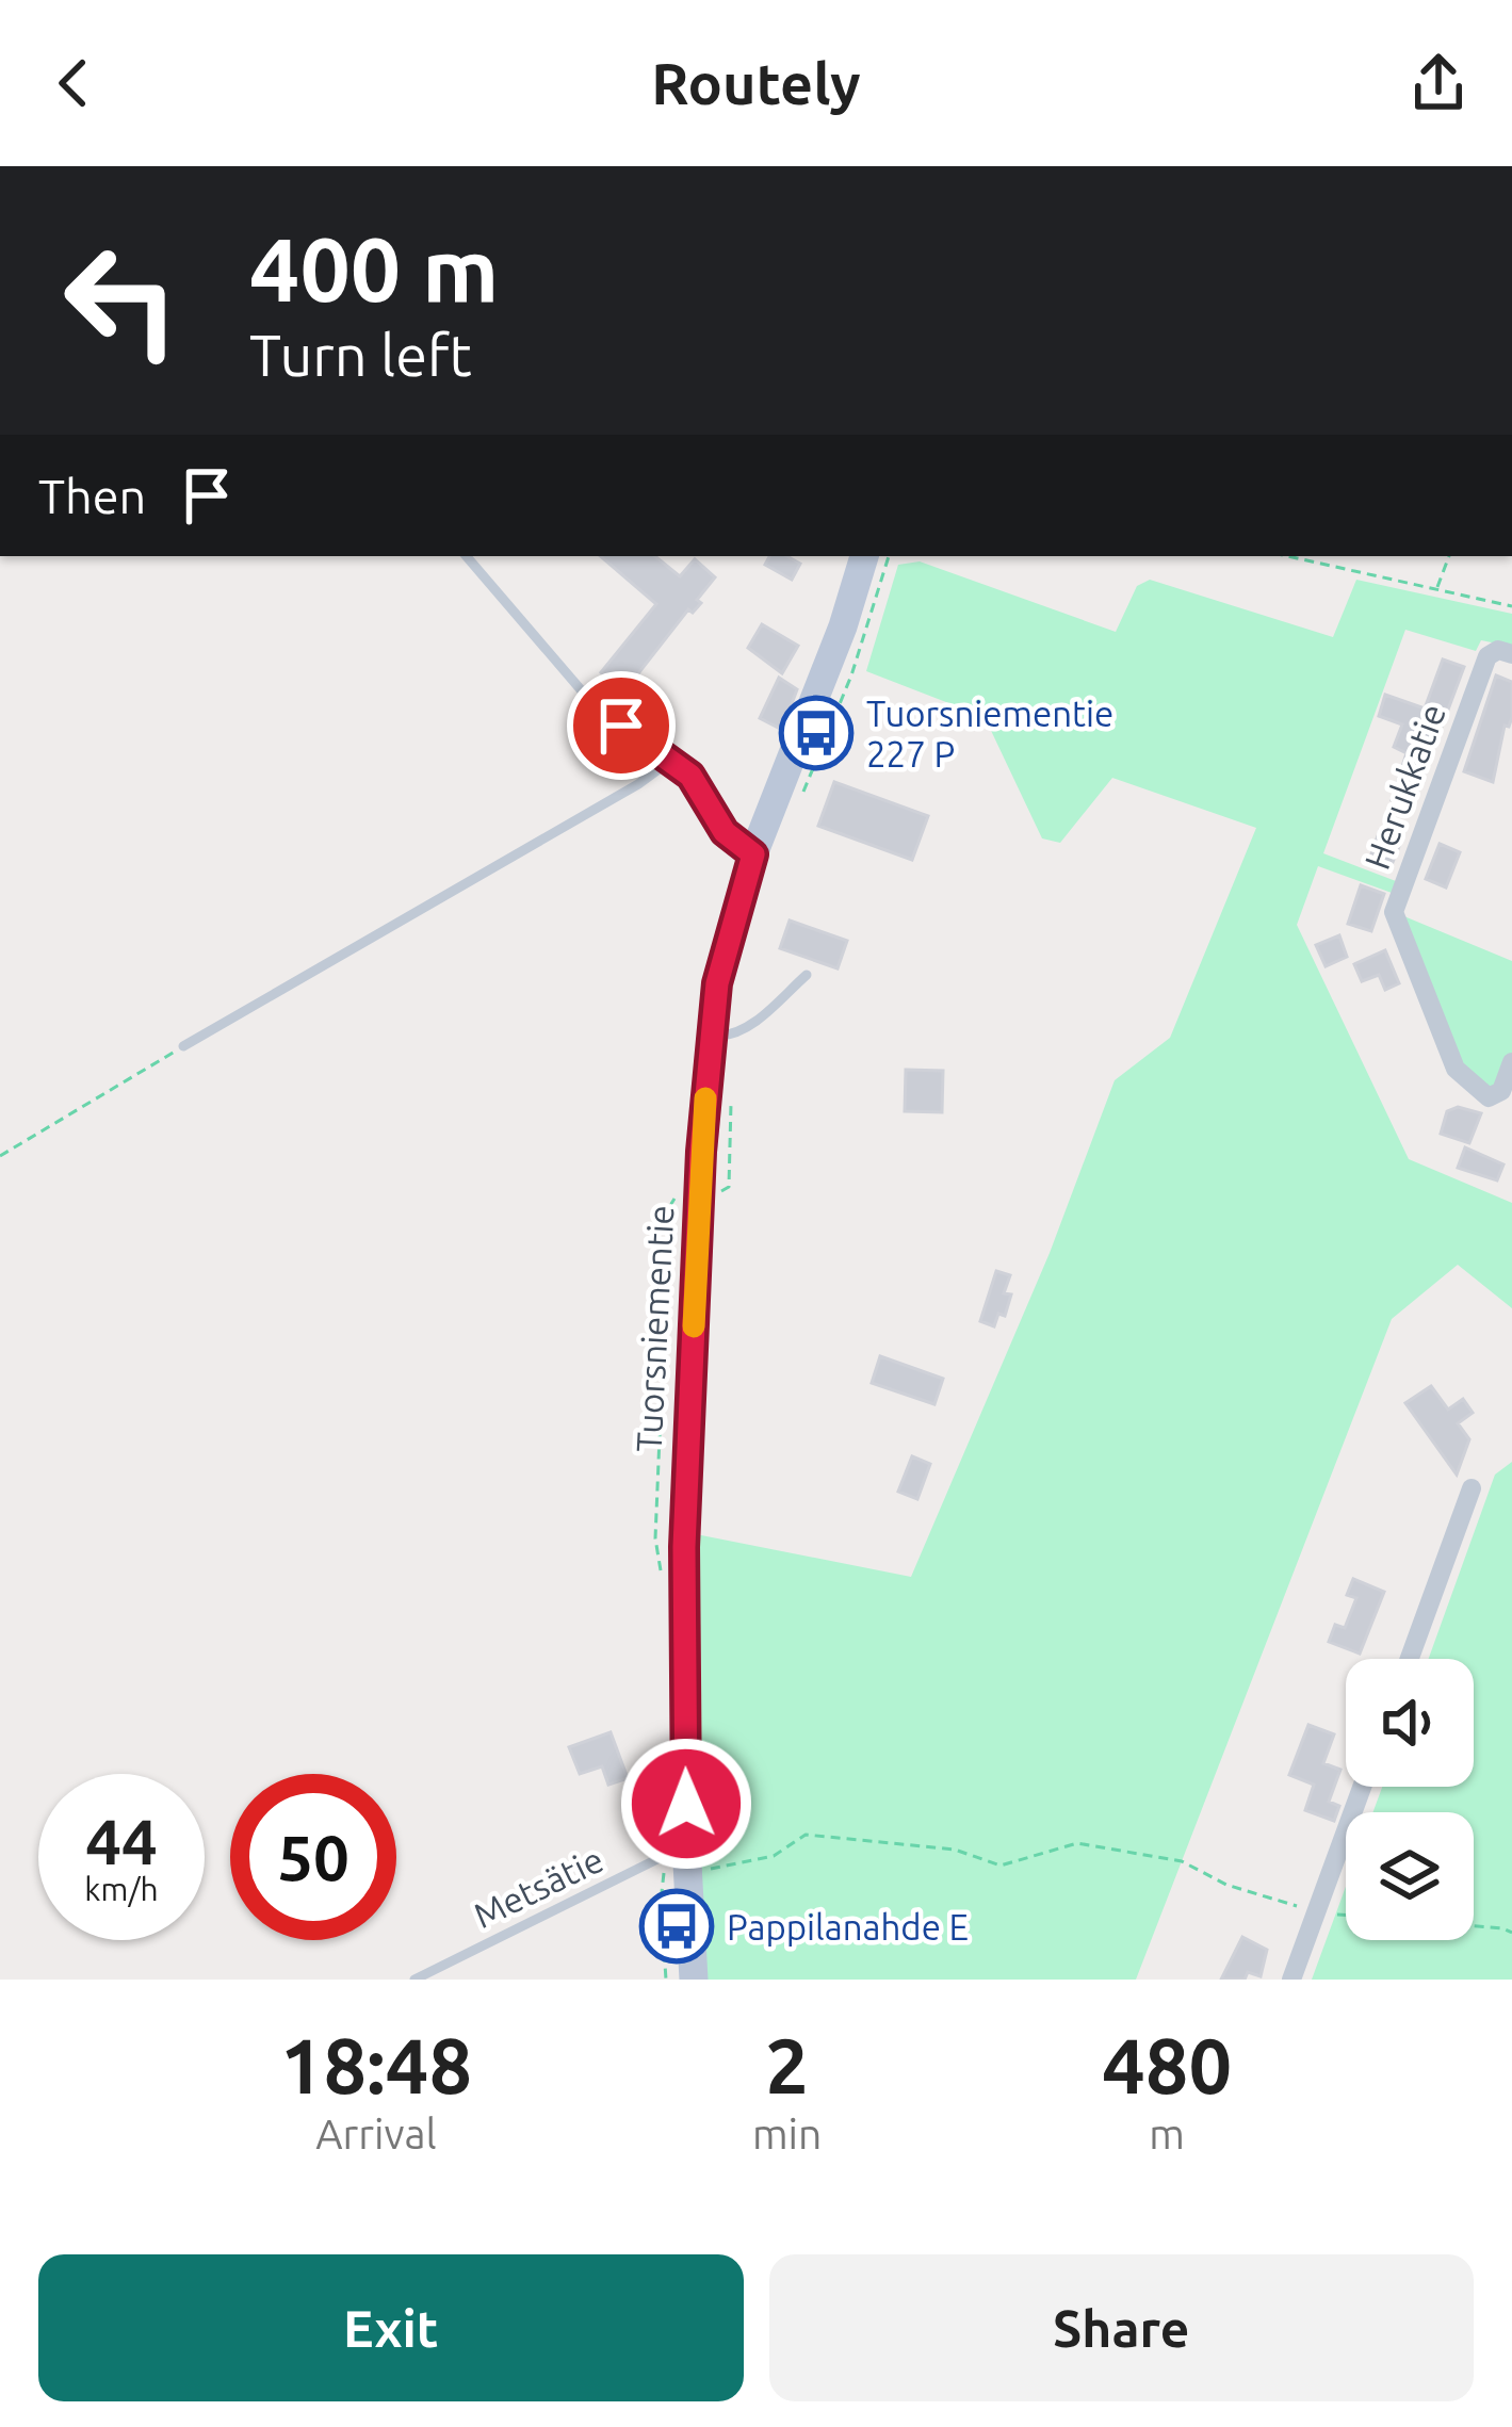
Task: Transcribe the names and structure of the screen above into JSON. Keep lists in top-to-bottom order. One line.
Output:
{"streets":{"main road":["Tuorsniementie"],"street":["Herukkatie"],"lane":["Metsätie"]},"crossings":[["Tuorsniementie","Metsätie"]],"places":{"bus stop":["Tuorsniementie 227 P","Pappilanahde E"]},"page":{"header":"Routely","turn":["400 m","Turn left"],"then":"Then","speed":"44 km/h","limit":"50","eta":["18:48","Arrival","2","min","480","m"],"buttons":["Exit","Share"]}}
